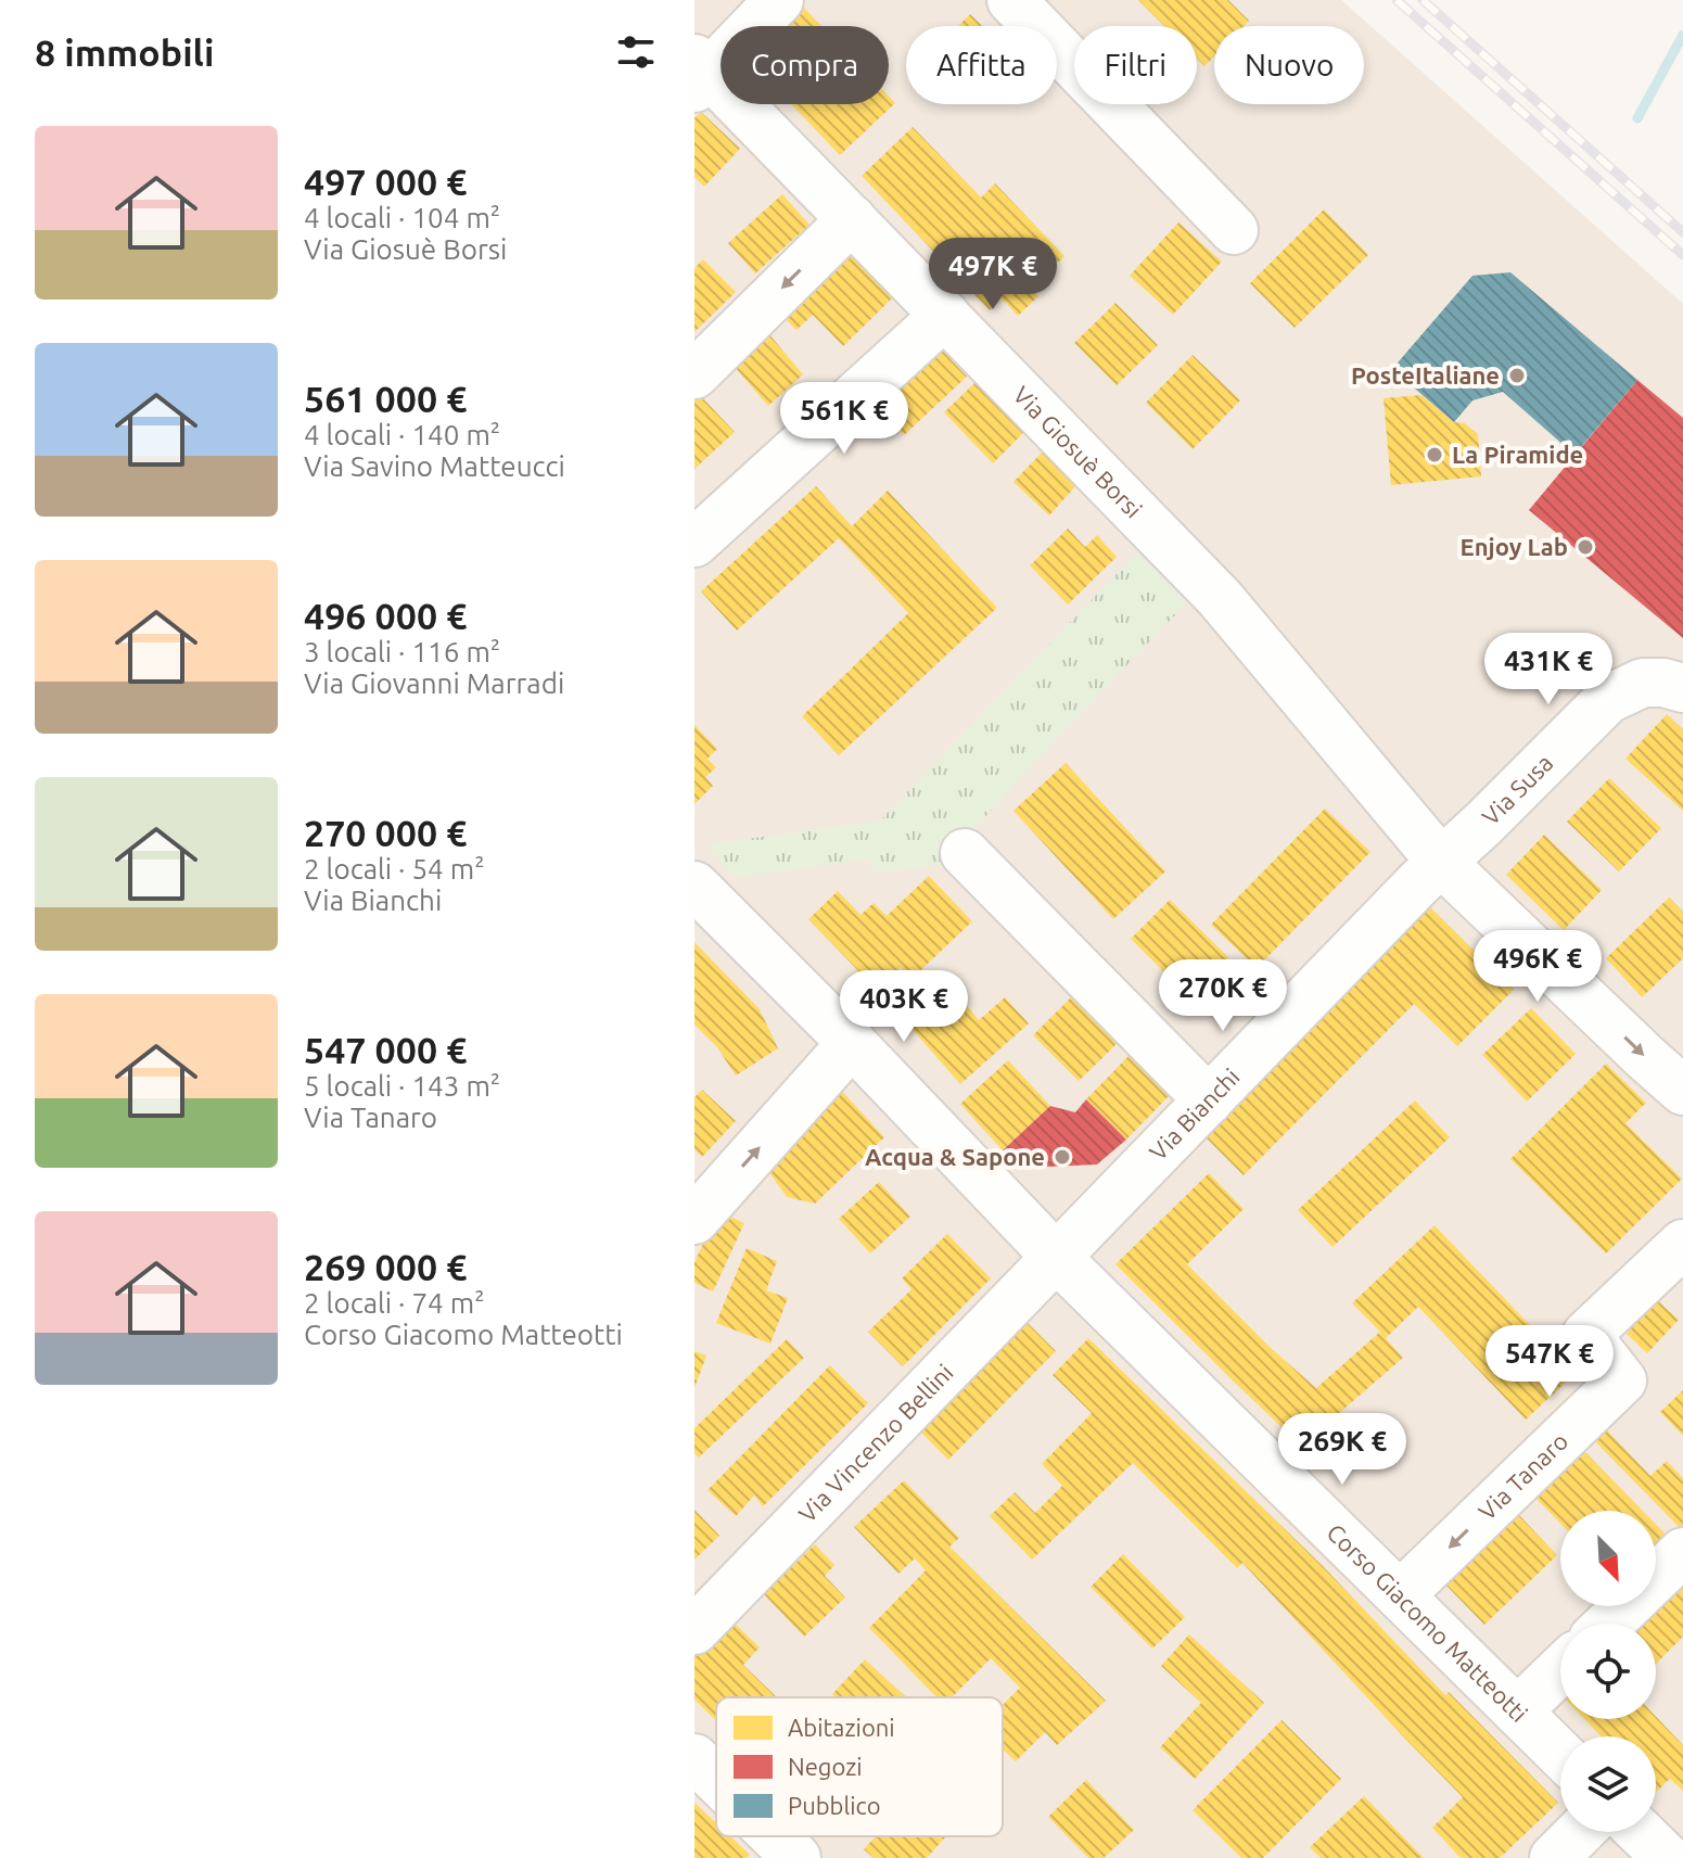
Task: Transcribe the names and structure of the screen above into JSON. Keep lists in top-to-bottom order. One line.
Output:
{"streets":{"street":["Via Giosuè Borsi","Via Susa","Via Bianchi","Via Vincenzo Bellini","Via Tanaro","Corso Giacomo Matteotti"]},"crossings":[["Via Giosuè Borsi","Via Susa"],["Via Giosuè Borsi","Via Bianchi"],["Via Susa","Via Bianchi"],["Via Bianchi","Via Vincenzo Bellini"],["Via Bianchi","Corso Giacomo Matteotti"],["Via Vincenzo Bellini","Corso Giacomo Matteotti"],["Via Tanaro","Corso Giacomo Matteotti"]],"places":["PosteItaliane","La Piramide","Enjoy Lab","Acqua & Sapone"],"legend":["Abitazioni","Negozi","Pubblico"],"north":"bottom right","page":{"heading":"8 immobili","chip":["Compra","Affitta","Filtri","Nuovo"],"list":[{"name":"497 000 €","note":"4 locali · 104 m² · Via Giosuè Borsi"},{"name":"561 000 €","note":"4 locali · 140 m² · Via Savino Matteucci"},{"name":"496 000 €","note":"3 locali · 116 m² · Via Giovanni Marradi"},{"name":"270 000 €","note":"2 locali · 54 m² · Via Bianchi"},{"name":"547 000 €","note":"5 locali · 143 m² · Via Tanaro"},{"name":"269 000 €","note":"2 locali · 74 m² · Corso Giacomo Matteotti"}],"price":["497K €","561K €","431K €","496K €","270K €","403K €","547K €","269K €"]}}
